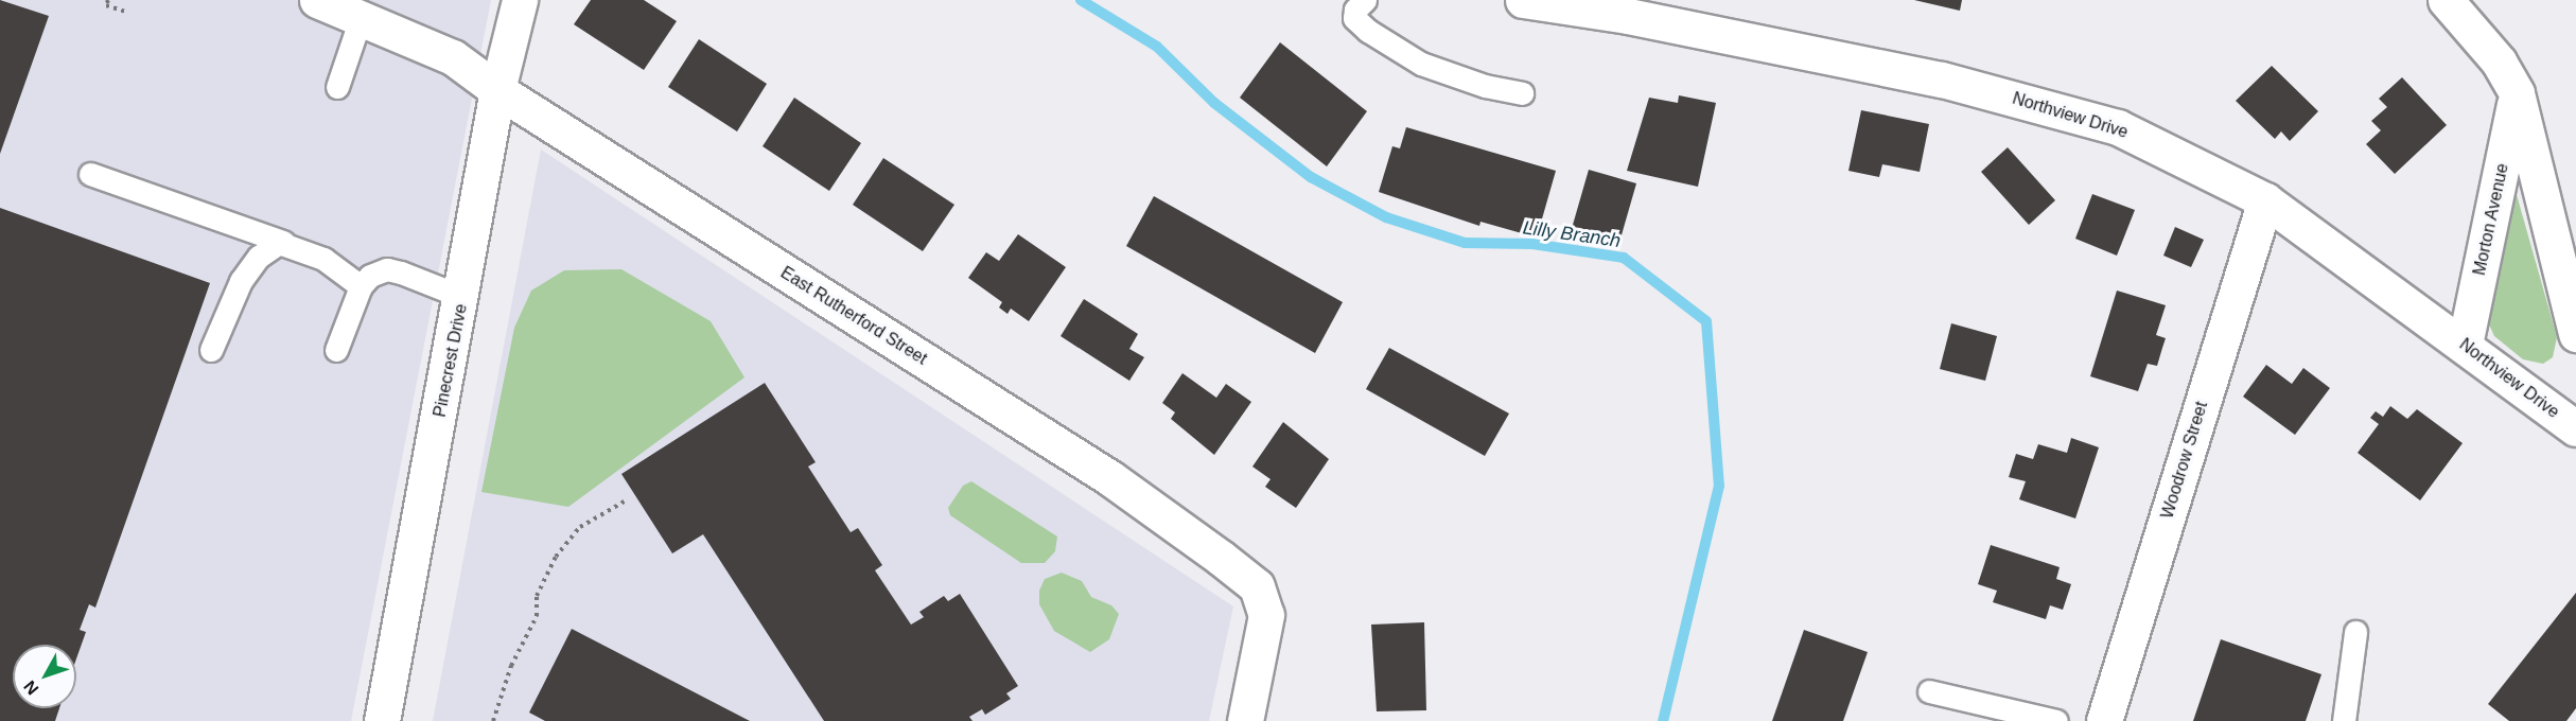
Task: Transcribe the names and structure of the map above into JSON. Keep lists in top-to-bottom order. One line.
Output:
{"streets":{"street":["Northview Drive","Morton Avenue","East Rutherford Street","Pinecrest Drive","Woodrow Street"]},"crossings":[["Northview Drive","Morton Avenue"],["Northview Drive","Woodrow Street"],["East Rutherford Street","Pinecrest Drive"]],"water":["Lilly Branch"],"north":"bottom left"}
